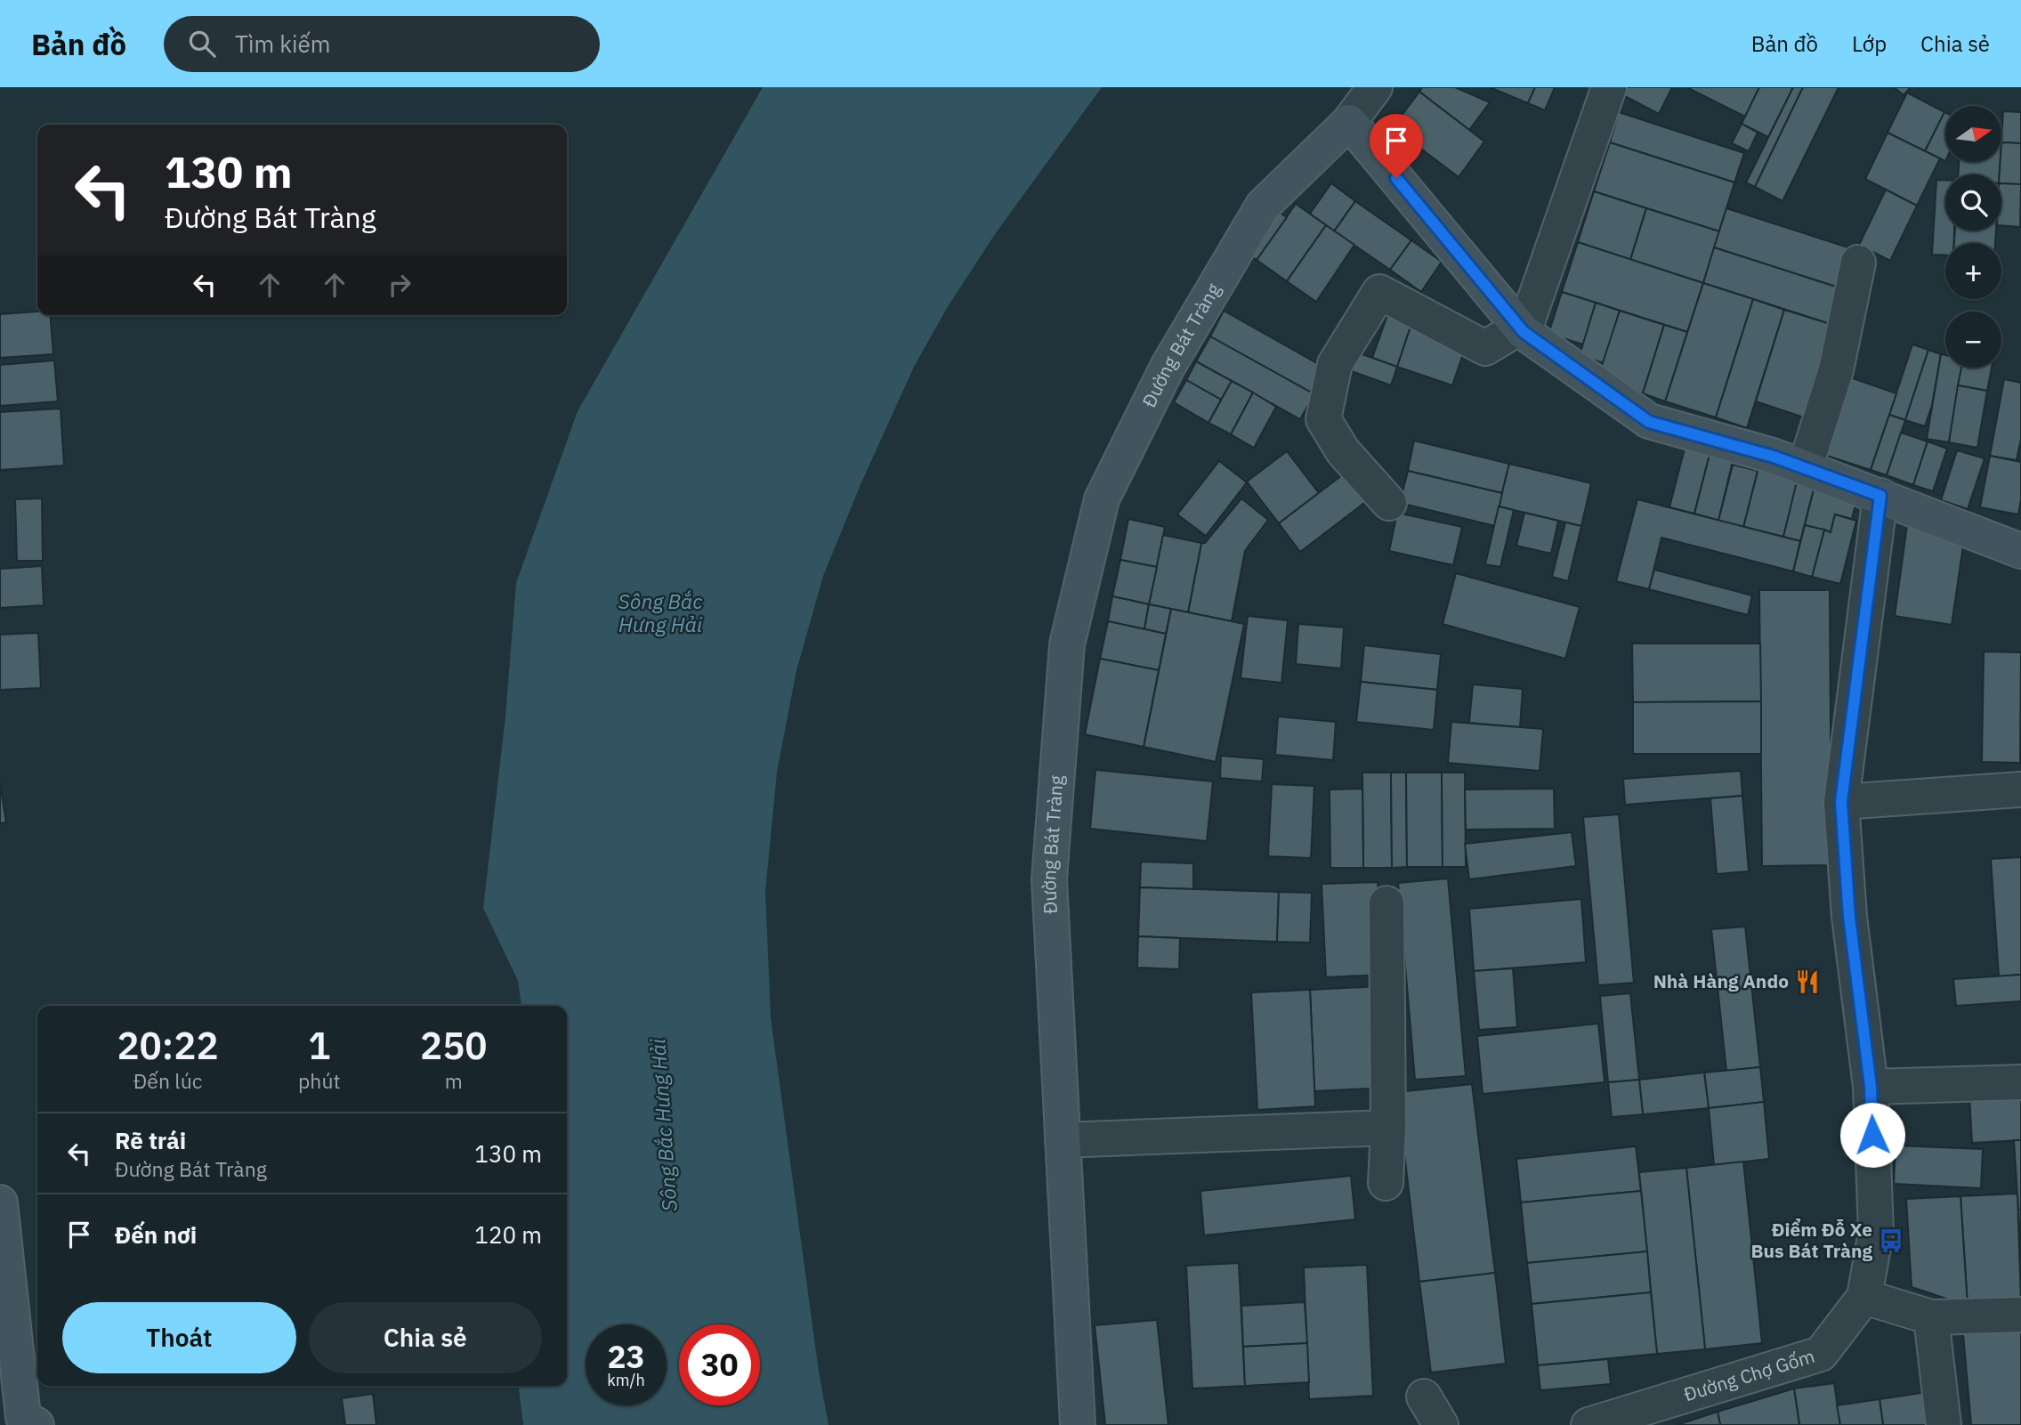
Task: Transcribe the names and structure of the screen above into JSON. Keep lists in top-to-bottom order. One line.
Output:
{"streets":{"street":["Đường Bát Tràng","Đường Chợ Gốm"]},"water":["Sông Bắc Hưng Hải"],"places":{"restaurant":["Nhà Hàng Ando"],"bus stop":["Điểm Đỗ Xe Bus Bát Tràng"]},"north":"right","page":{"header":"Bản đồ","search":"Tìm kiếm","nav":["Bản đồ","Lớp","Chia sẻ"],"map_buttons":["+","−"],"turn":["130 m","Đường Bát Tràng"],"eta":["20:22","Đến lúc","1","phút","250","m"],"list":[{"name":"Rẽ trái","note":"Đường Bát Tràng","value":"130 m"},{"name":"Đến nơi","value":"120 m"}],"buttons":["Thoát","Chia sẻ"],"speed":"23 km/h","limit":"30"}}
